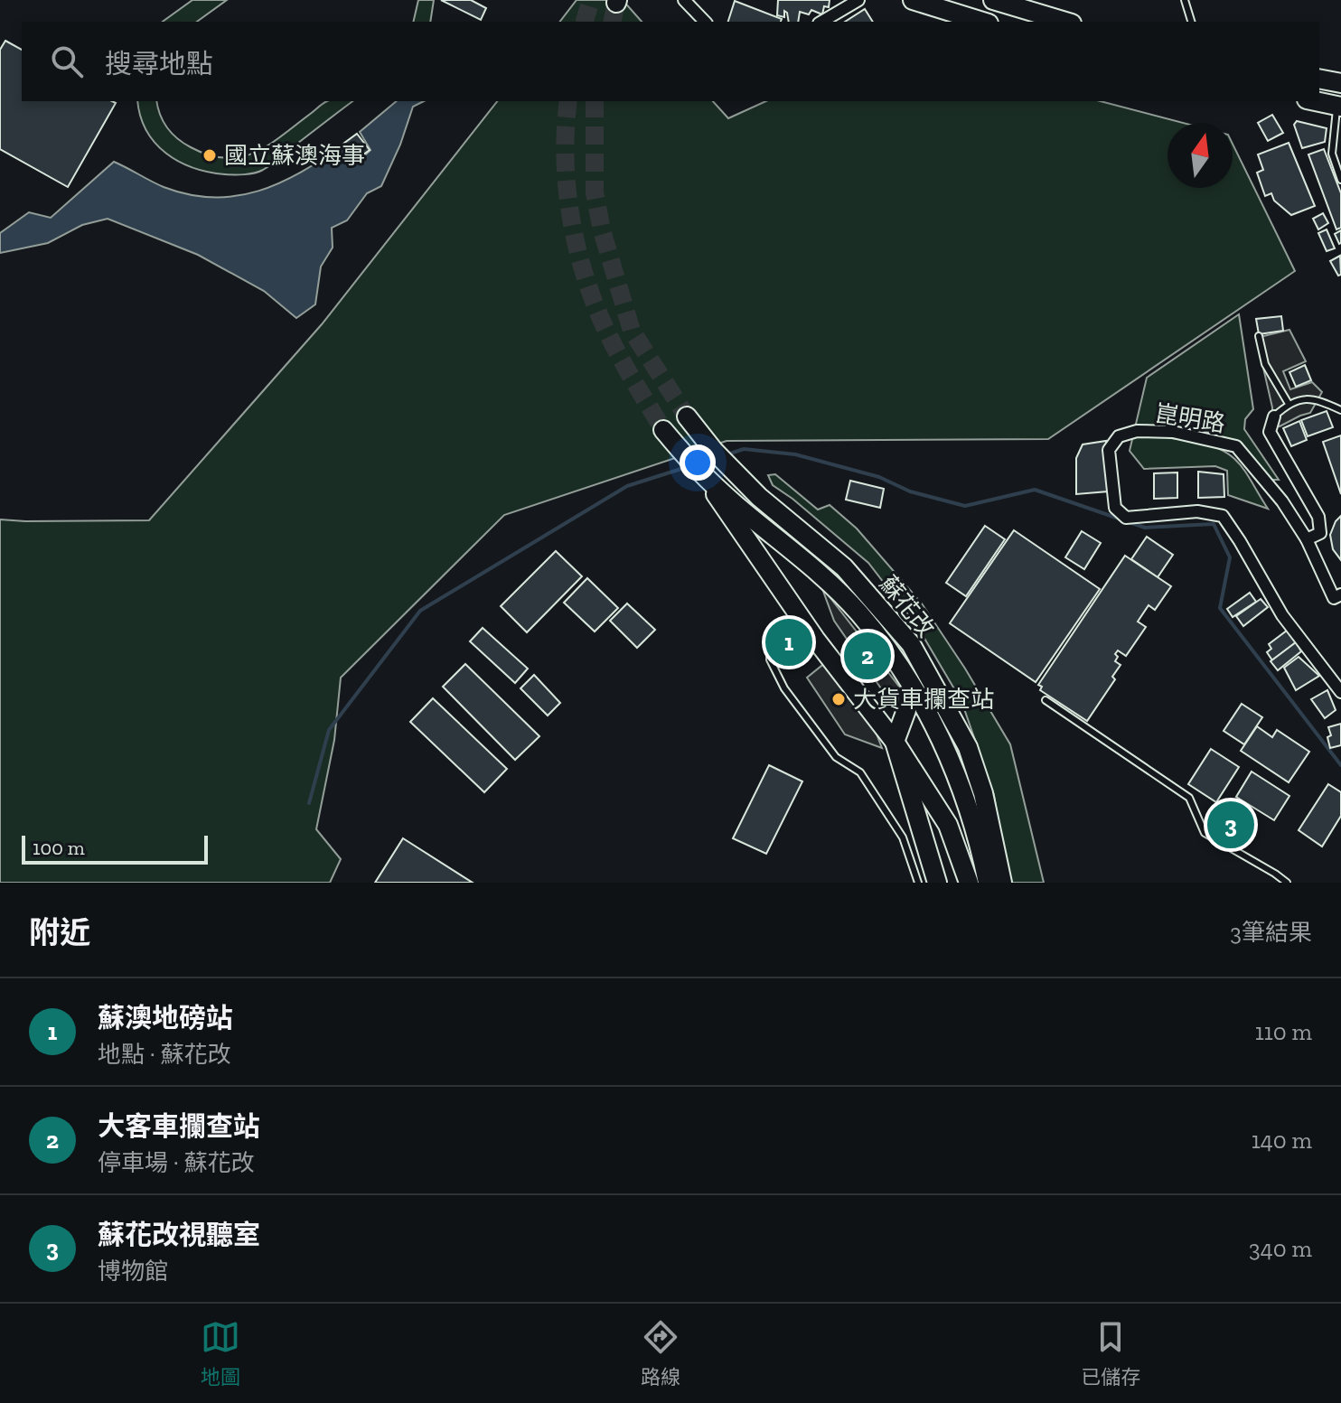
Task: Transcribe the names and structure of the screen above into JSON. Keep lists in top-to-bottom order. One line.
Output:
{"streets":{"main road":["蘇花改"],"street":["崑明路"]},"places":["國立蘇澳海事","大貨車攔查站"],"scale_bar":"100 m","north":"top","page":{"search":"搜尋地點","pins":["1","2","3"],"scale":"100 m","heading":["附近","3筆結果"],"list":[{"mark":"1","name":"蘇澳地磅站","note":"地點 · 蘇花改","value":"110 m"},{"mark":"2","name":"大客車攔查站","note":"停車場 · 蘇花改","value":"140 m"},{"mark":"3","name":"蘇花改視聽室","note":"博物館","value":"340 m"}],"nav":["地圖","路線","已儲存"]}}
